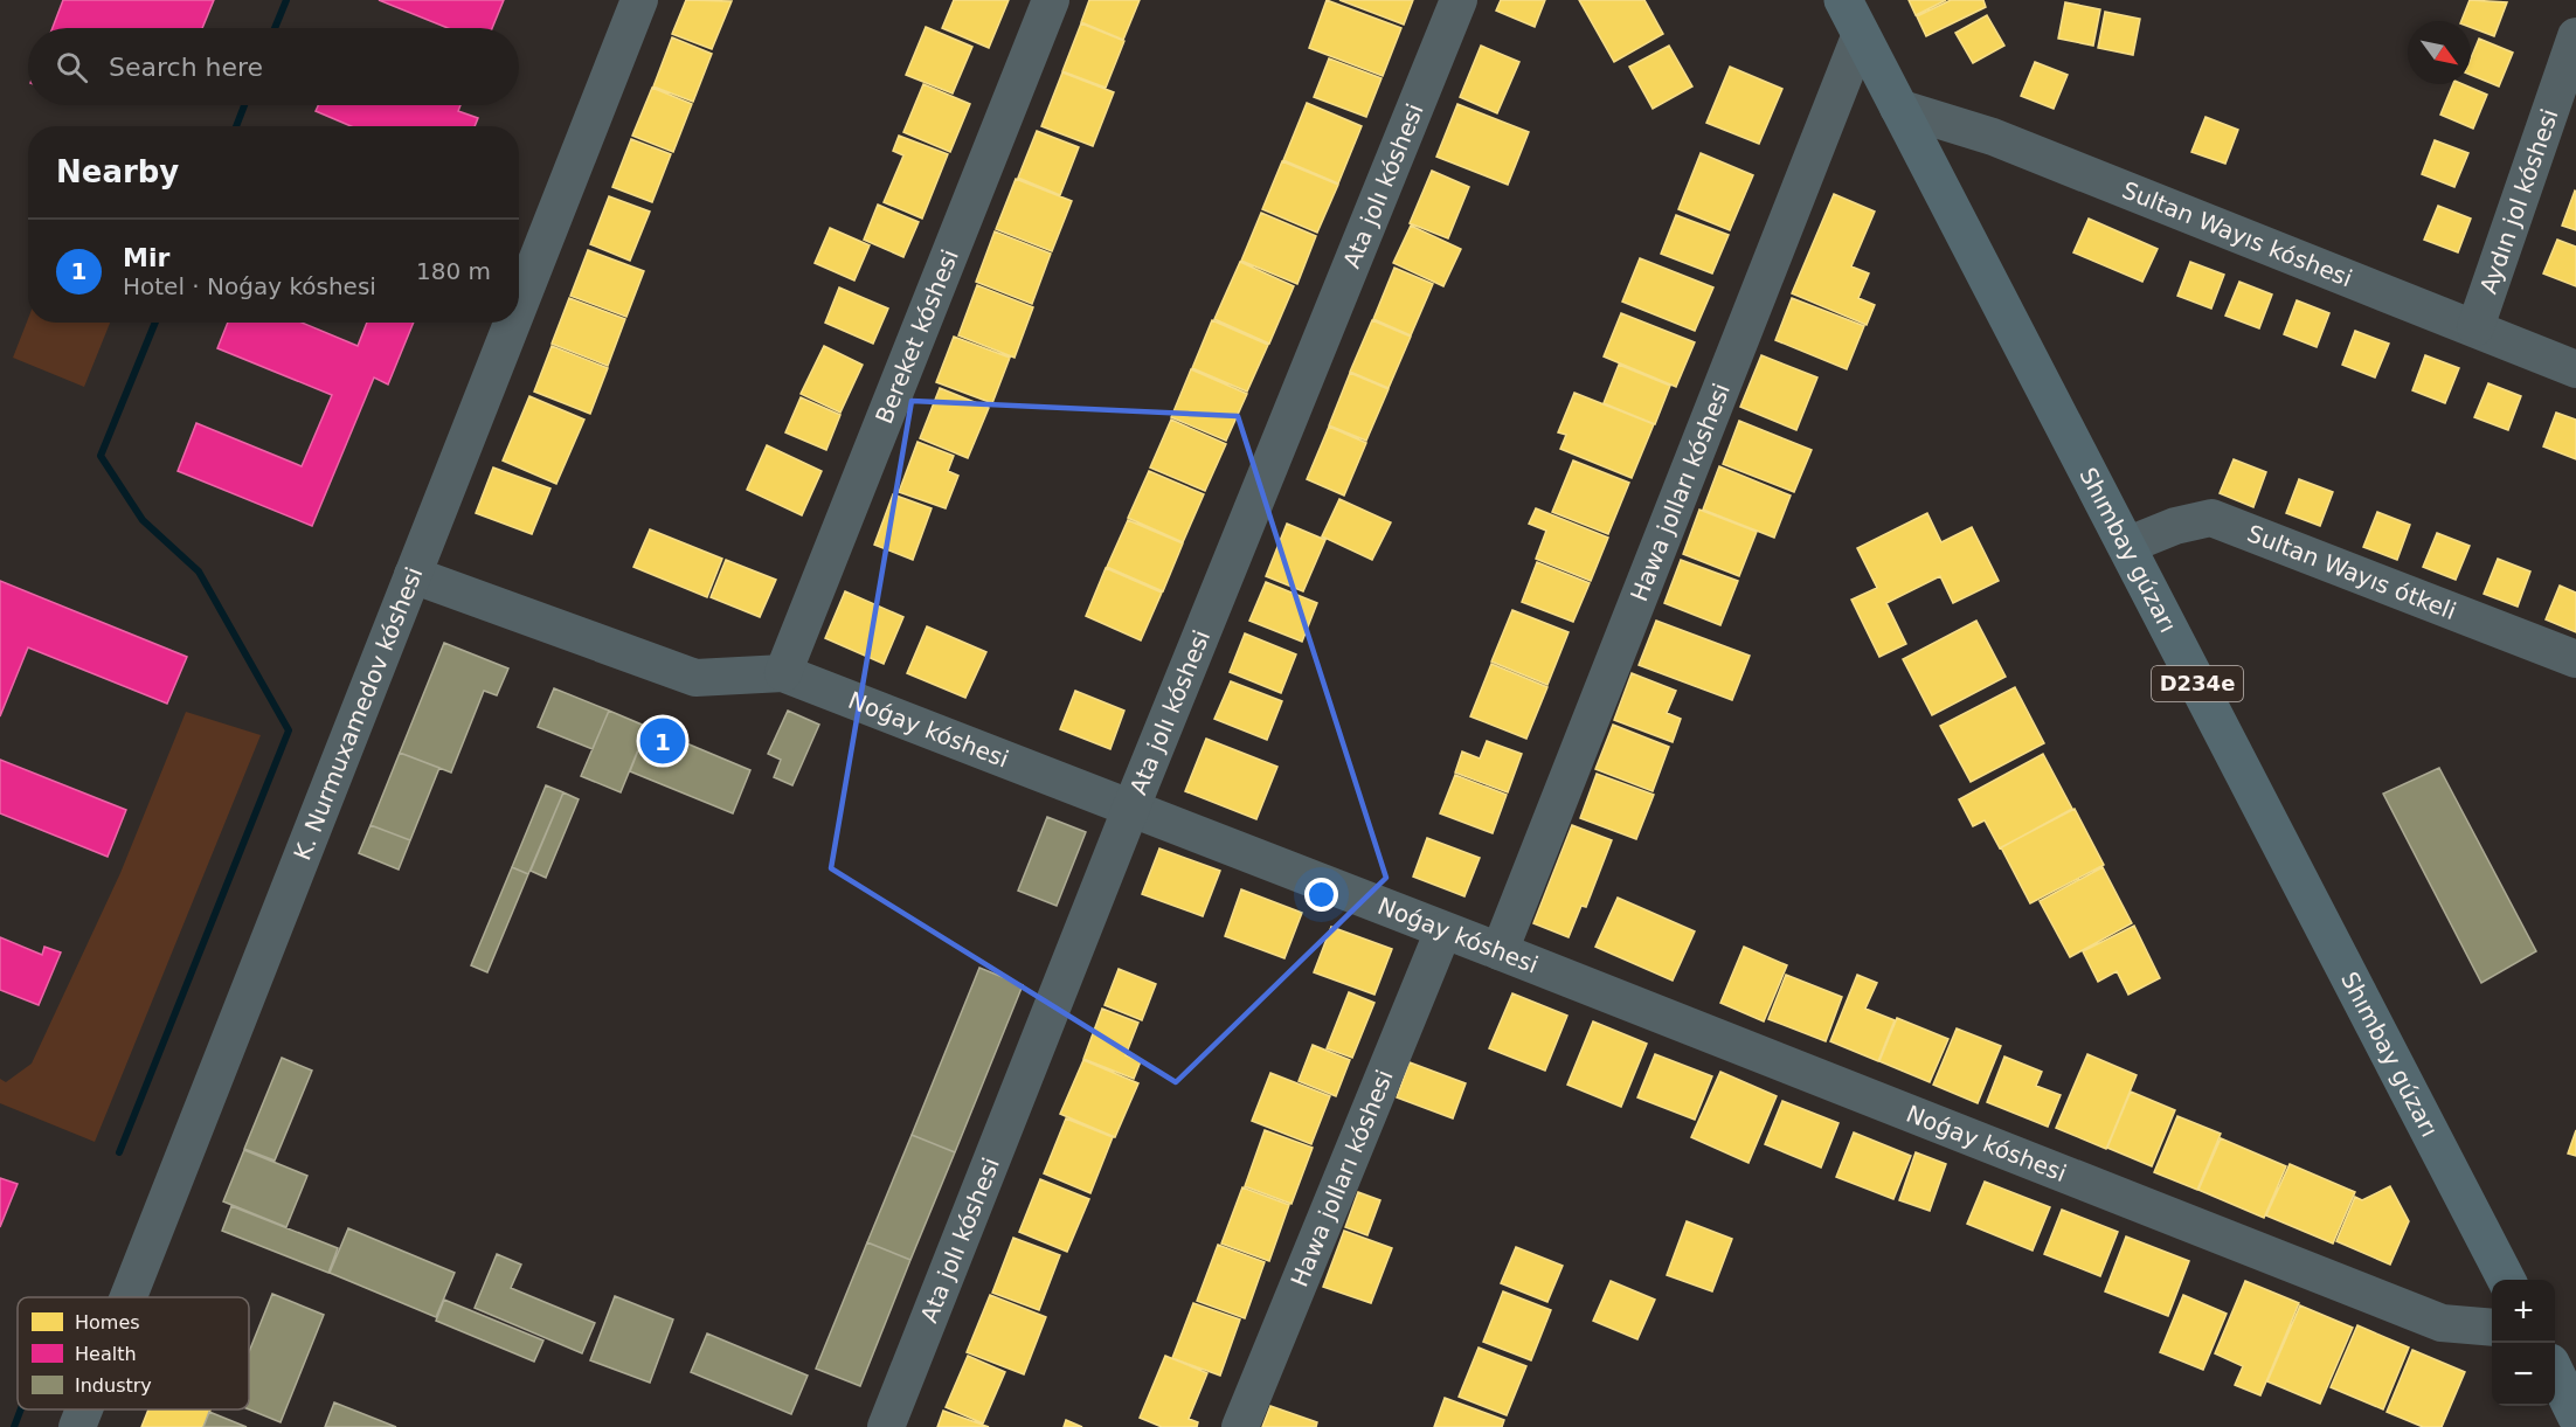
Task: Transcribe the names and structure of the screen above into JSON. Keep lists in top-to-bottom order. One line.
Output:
{"streets":{"main road":["Shımbay gúzarı","D234e"],"street":["Ata jolı kóshesi","Aydın jol kóshesi","Sultan Wayıs kóshesi","Bereket kóshesi","Hawa jolları kóshesi","Sultan Wayıs ótkeli","K. Nurmuxamedov kóshesi","Noǵay kóshesi"]},"crossings":[["Ata jolı kóshesi","Noǵay kóshesi"],["Aydın jol kóshesi","Sultan Wayıs kóshesi"],["Sultan Wayıs kóshesi","Shımbay gúzarı"],["Bereket kóshesi","Noǵay kóshesi"],["Hawa jolları kóshesi","Shımbay gúzarı"],["Hawa jolları kóshesi","Noǵay kóshesi"],["Shımbay gúzarı","Sultan Wayıs ótkeli"],["K. Nurmuxamedov kóshesi","Noǵay kóshesi"]],"legend":["Homes","Health","Industry"],"north":"bottom right","page":{"search":"Search here","heading":"Nearby","list":[{"mark":"1","name":"Mir","note":"Hotel · Noǵay kóshesi","value":"180 m"}],"pins":"1","map_buttons":["+","−"]}}
